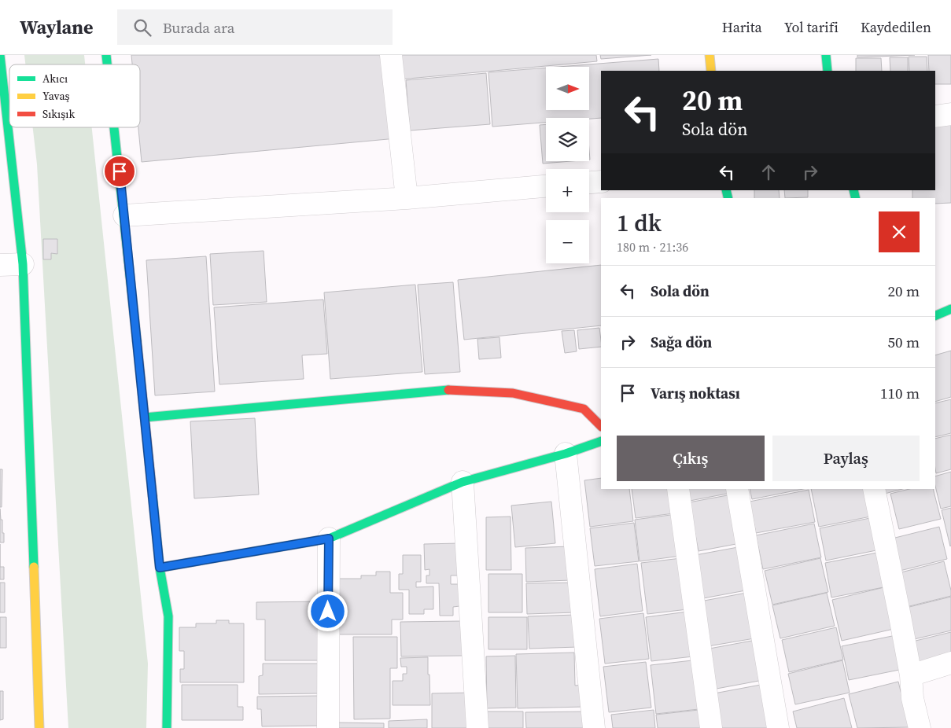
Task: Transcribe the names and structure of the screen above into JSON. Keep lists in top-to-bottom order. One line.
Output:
{"legend":["Akıcı","Yavaş","Sıkışık"],"north":"right","page":{"header":"Waylane","search":"Burada ara","nav":["Harita","Yol tarifi","Kaydedilen"],"map_buttons":["+","−"],"turn":["20 m","Sola dön"],"heading":["1 dk","180 m · 21:36"],"list":[{"name":"Sola dön","value":"20 m"},{"name":"Sağa dön","value":"50 m"},{"name":"Varış noktası","value":"110 m"}],"buttons":["Çıkış","Paylaş"]}}
